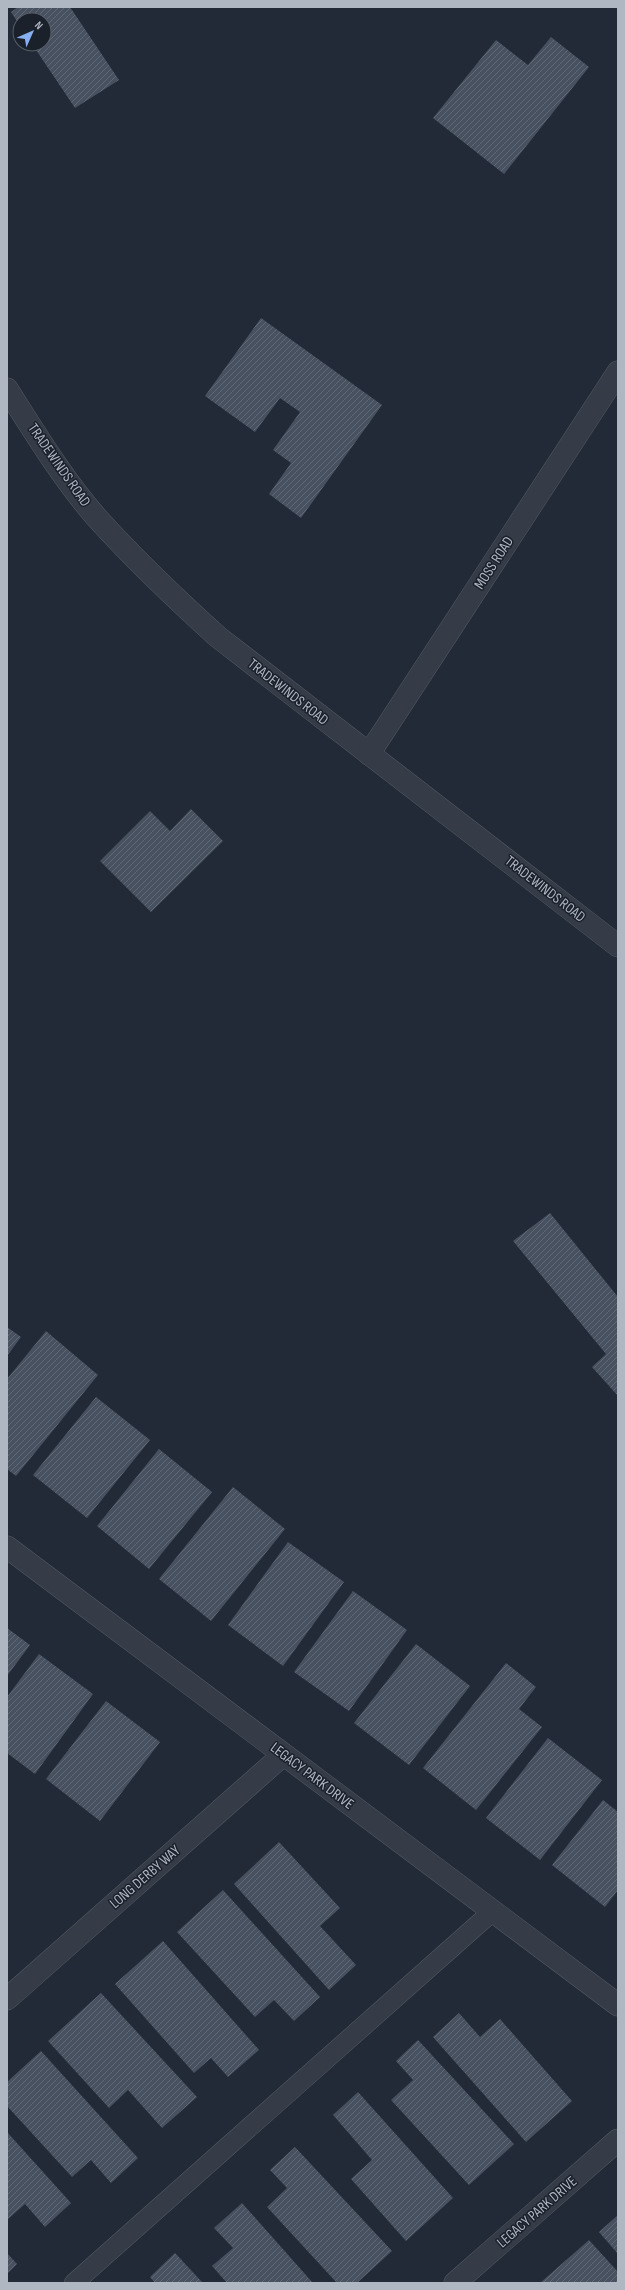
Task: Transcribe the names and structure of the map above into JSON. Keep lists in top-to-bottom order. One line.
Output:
{"streets":{"street":["TRADEWINDS ROAD","MOSS ROAD","LEGACY PARK DRIVE","LONG DERBY WAY"]},"crossings":[["TRADEWINDS ROAD","MOSS ROAD"],["LEGACY PARK DRIVE","LONG DERBY WAY"]],"north":"top right"}
